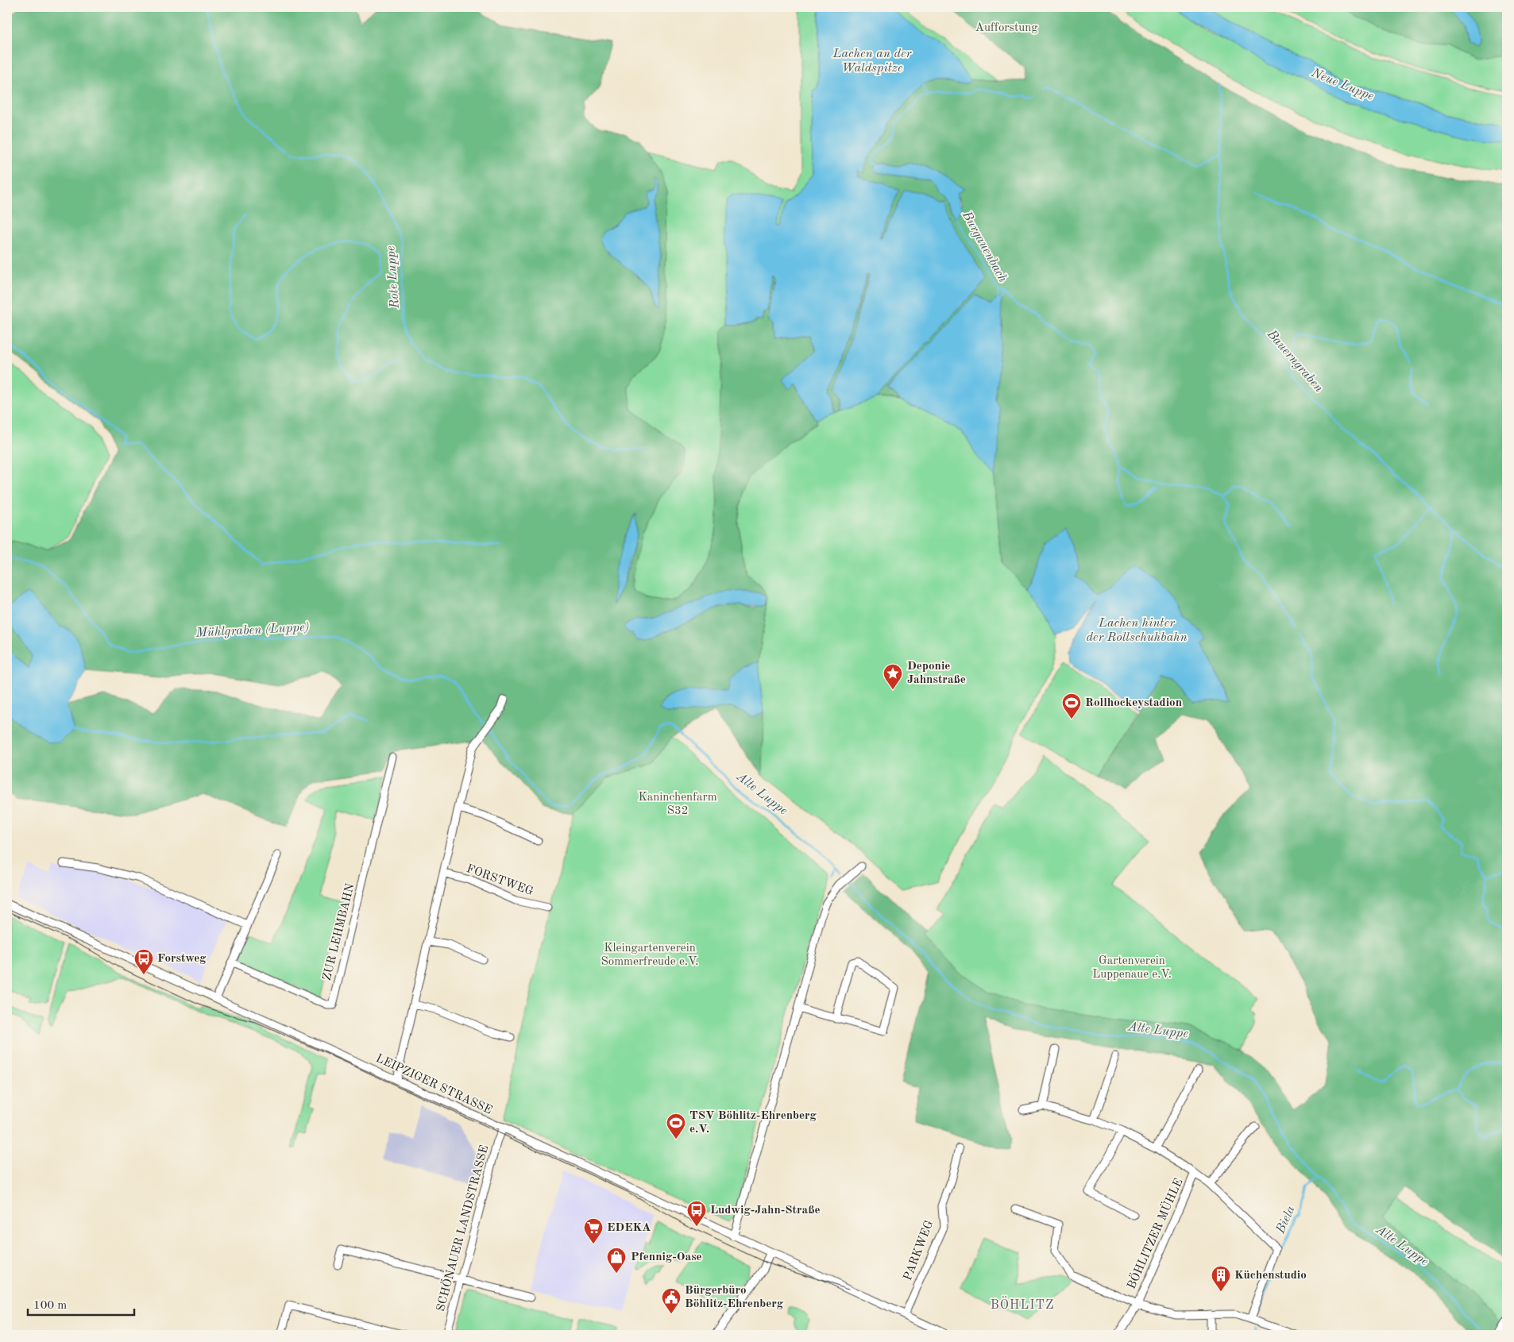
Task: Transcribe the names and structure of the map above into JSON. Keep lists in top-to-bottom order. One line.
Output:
{"streets":{"street":["FORSTWEG","ZUR LEHMBAHN","LEIPZIGER STRASSE","SCHÖNAUER LANDSTRASSE","BÖHLITZER MÜHLE","PARKWEG"]},"crossings":[["LEIPZIGER STRASSE","SCHÖNAUER LANDSTRASSE"],["LEIPZIGER STRASSE","PARKWEG"]],"districts":["BÖHLITZ"],"water":["Lachen an der Waldspitze","Neue Luppe","Burgauenbach","Rote Luppe","Bauerngraben","Lachen hinter der Rollschuhbahn","Mühlgraben (Luppe)","Alte Luppe","Biela"],"parks":["Aufforstung","Kaninchenfarm S32","Kleingartenverein Sommerfreude e.V.","Gartenverein Luppenaue e.V."],"places":{"place":["Deponie Jahnstraße"],"sports":["Rollhockeystadion","TSV Böhlitz-Ehrenberg e.V."],"bus stop":["Forstweg","Ludwig-Jahn-Straße"],"supermarket":["EDEKA"],"shop":["Pfennig-Oase"],"building":["Küchenstudio"],"public building":["Bürgerbüro Böhlitz-Ehrenberg"]},"scale_bar":"100 m"}
